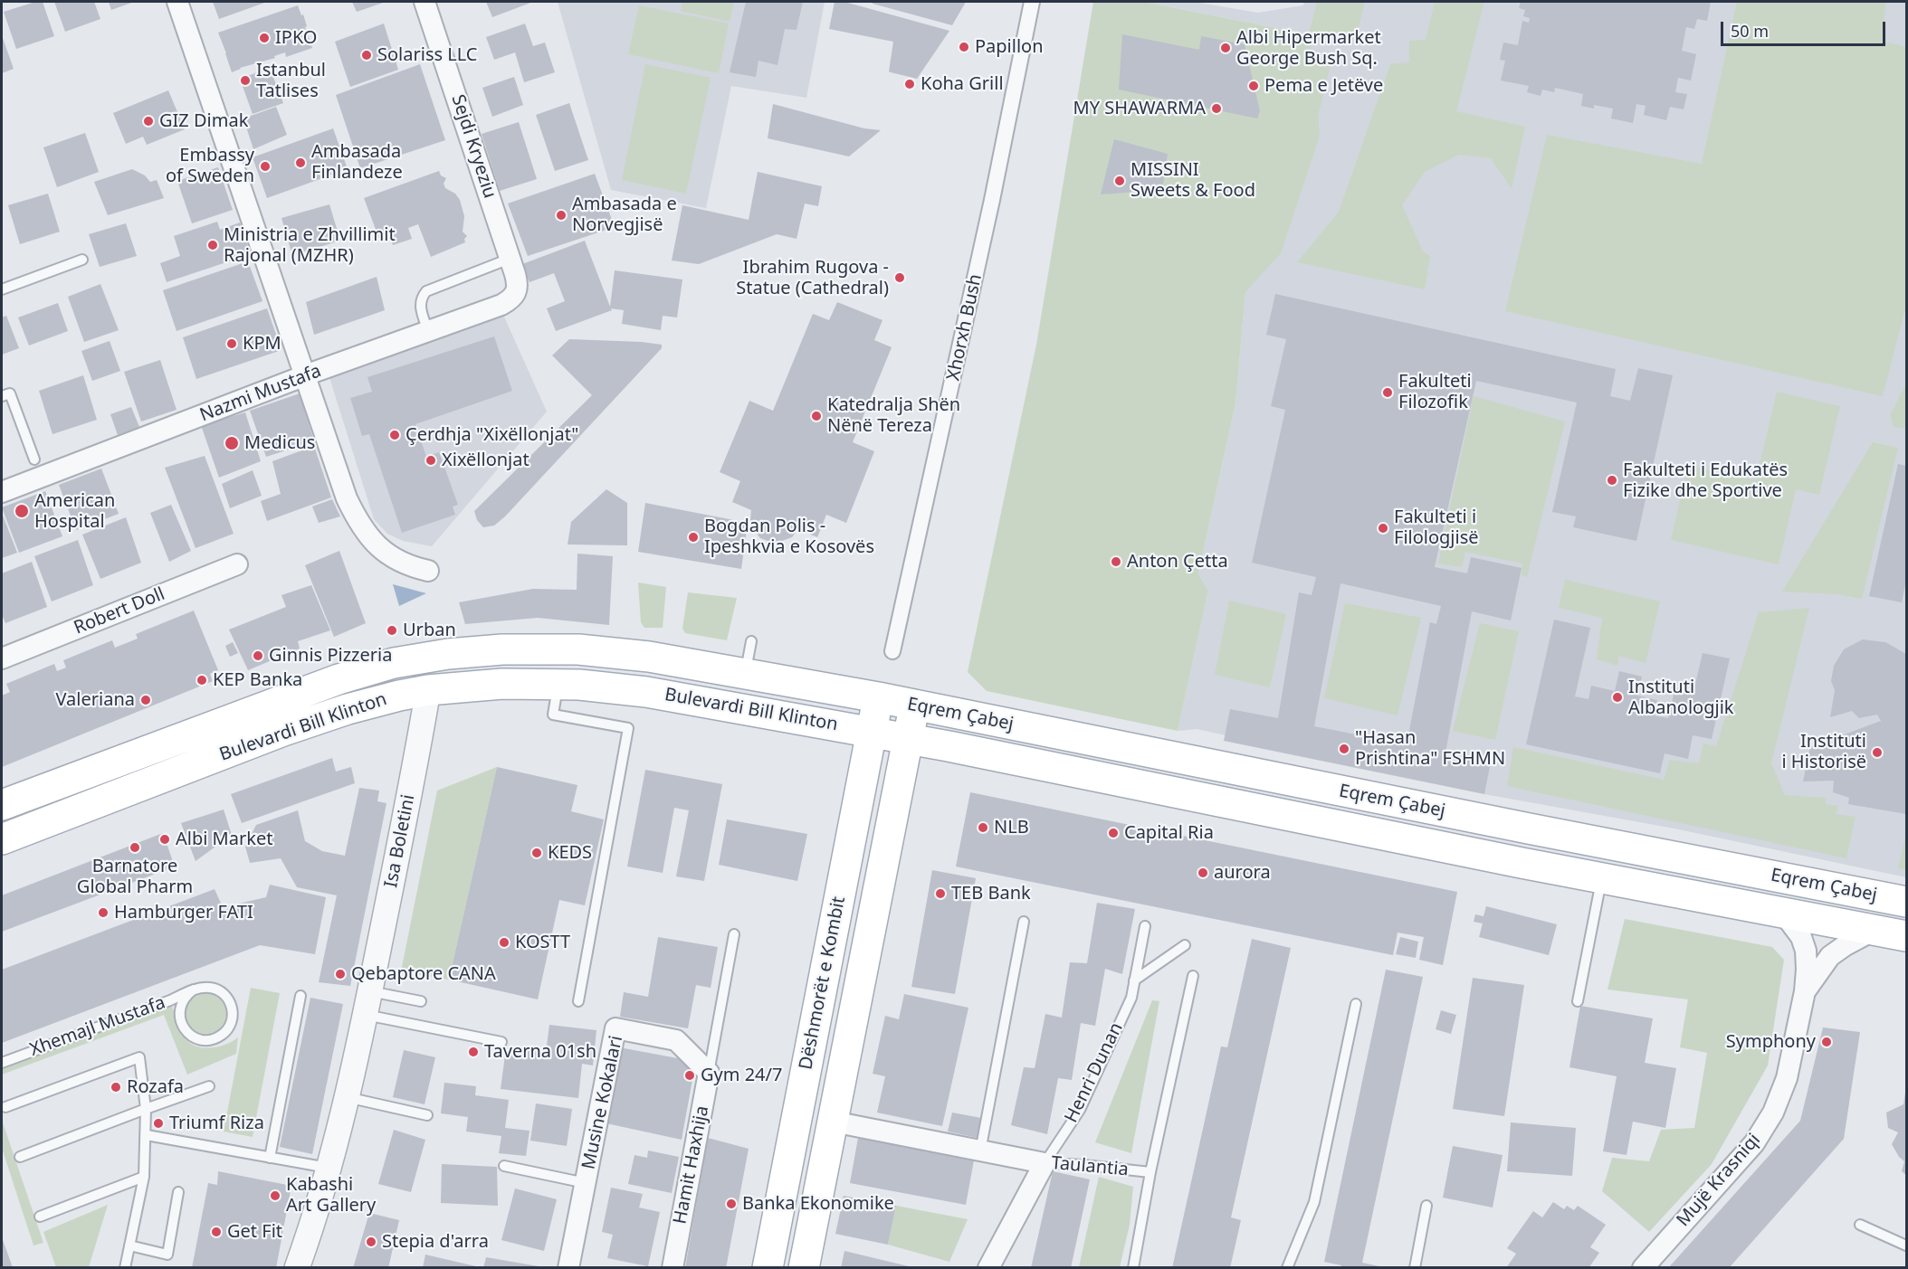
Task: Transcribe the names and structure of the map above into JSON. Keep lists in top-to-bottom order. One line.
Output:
{"streets":{"main road":["Bulevardi Bill Klinton","Eqrem Çabej","Dëshmorët e Kombit"],"street":["Sejdi Kryeziu","Xhorxh Bush","Nazmi Mustafa","Robert Doll","Isa Boletini","Henri Dunan","Musine Kokalari","Hamit Haxhija","Taulantia","Mujë Krasniqi"],"lane":["Xhemajl Mustafa"]},"crossings":[["Sejdi Kryeziu","Nazmi Mustafa"],["Bulevardi Bill Klinton","Eqrem Çabej"],["Bulevardi Bill Klinton","Isa Boletini"],["Bulevardi Bill Klinton","Dëshmorët e Kombit"],["Eqrem Çabej","Dëshmorët e Kombit"],["Dëshmorët e Kombit","Taulantia"],["Henri Dunan","Taulantia"],["Musine Kokalari","Hamit Haxhija"]],"places":["IPKO","Papillon","Albi Hipermarket George Bush Sq.","Solariss LLC","Istanbul Tatlises","Koha Grill","Pema e Jetëve","MY SHAWARMA","GIZ Dimak","Ambasada Finlandeze","Embassy of Sweden","MISSINI Sweets & Food","Ambasada e Norvegjisë","Ministria e Zhvillimit Rajonal (MZHR)","Ibrahim Rugova - Statue (Cathedral)","KPM","Fakulteti Filozofik","Katedralja Shën Nënë Tereza","Çerdhja \"Xixëllonjat\"","Medicus","Xixëllonjat","Fakulteti i Edukatës Fizike dhe Sportive","American Hospital","Fakulteti i Filologjisë","Bogdan Polis - Ipeshkvia e Kosovës","Anton Çetta","Urban","Ginnis Pizzeria","KEP Banka","Instituti Albanologjik","Valeriana","\"Hasan Prishtina\" FSHMN","Instituti i Historisë","NLB","Capital Ria","Albi Market","Barnatore Global Pharm","KEDS","aurora","TEB Bank","Hamburger FATI","KOSTT","Qebaptore CANA","Symphony","Taverna 01sh","Gym 24/7","Rozafa","Triumf Riza","Kabashi Art Gallery","Banka Ekonomike","Get Fit","Stepia d'arra"],"scale_bar":"50 m"}
